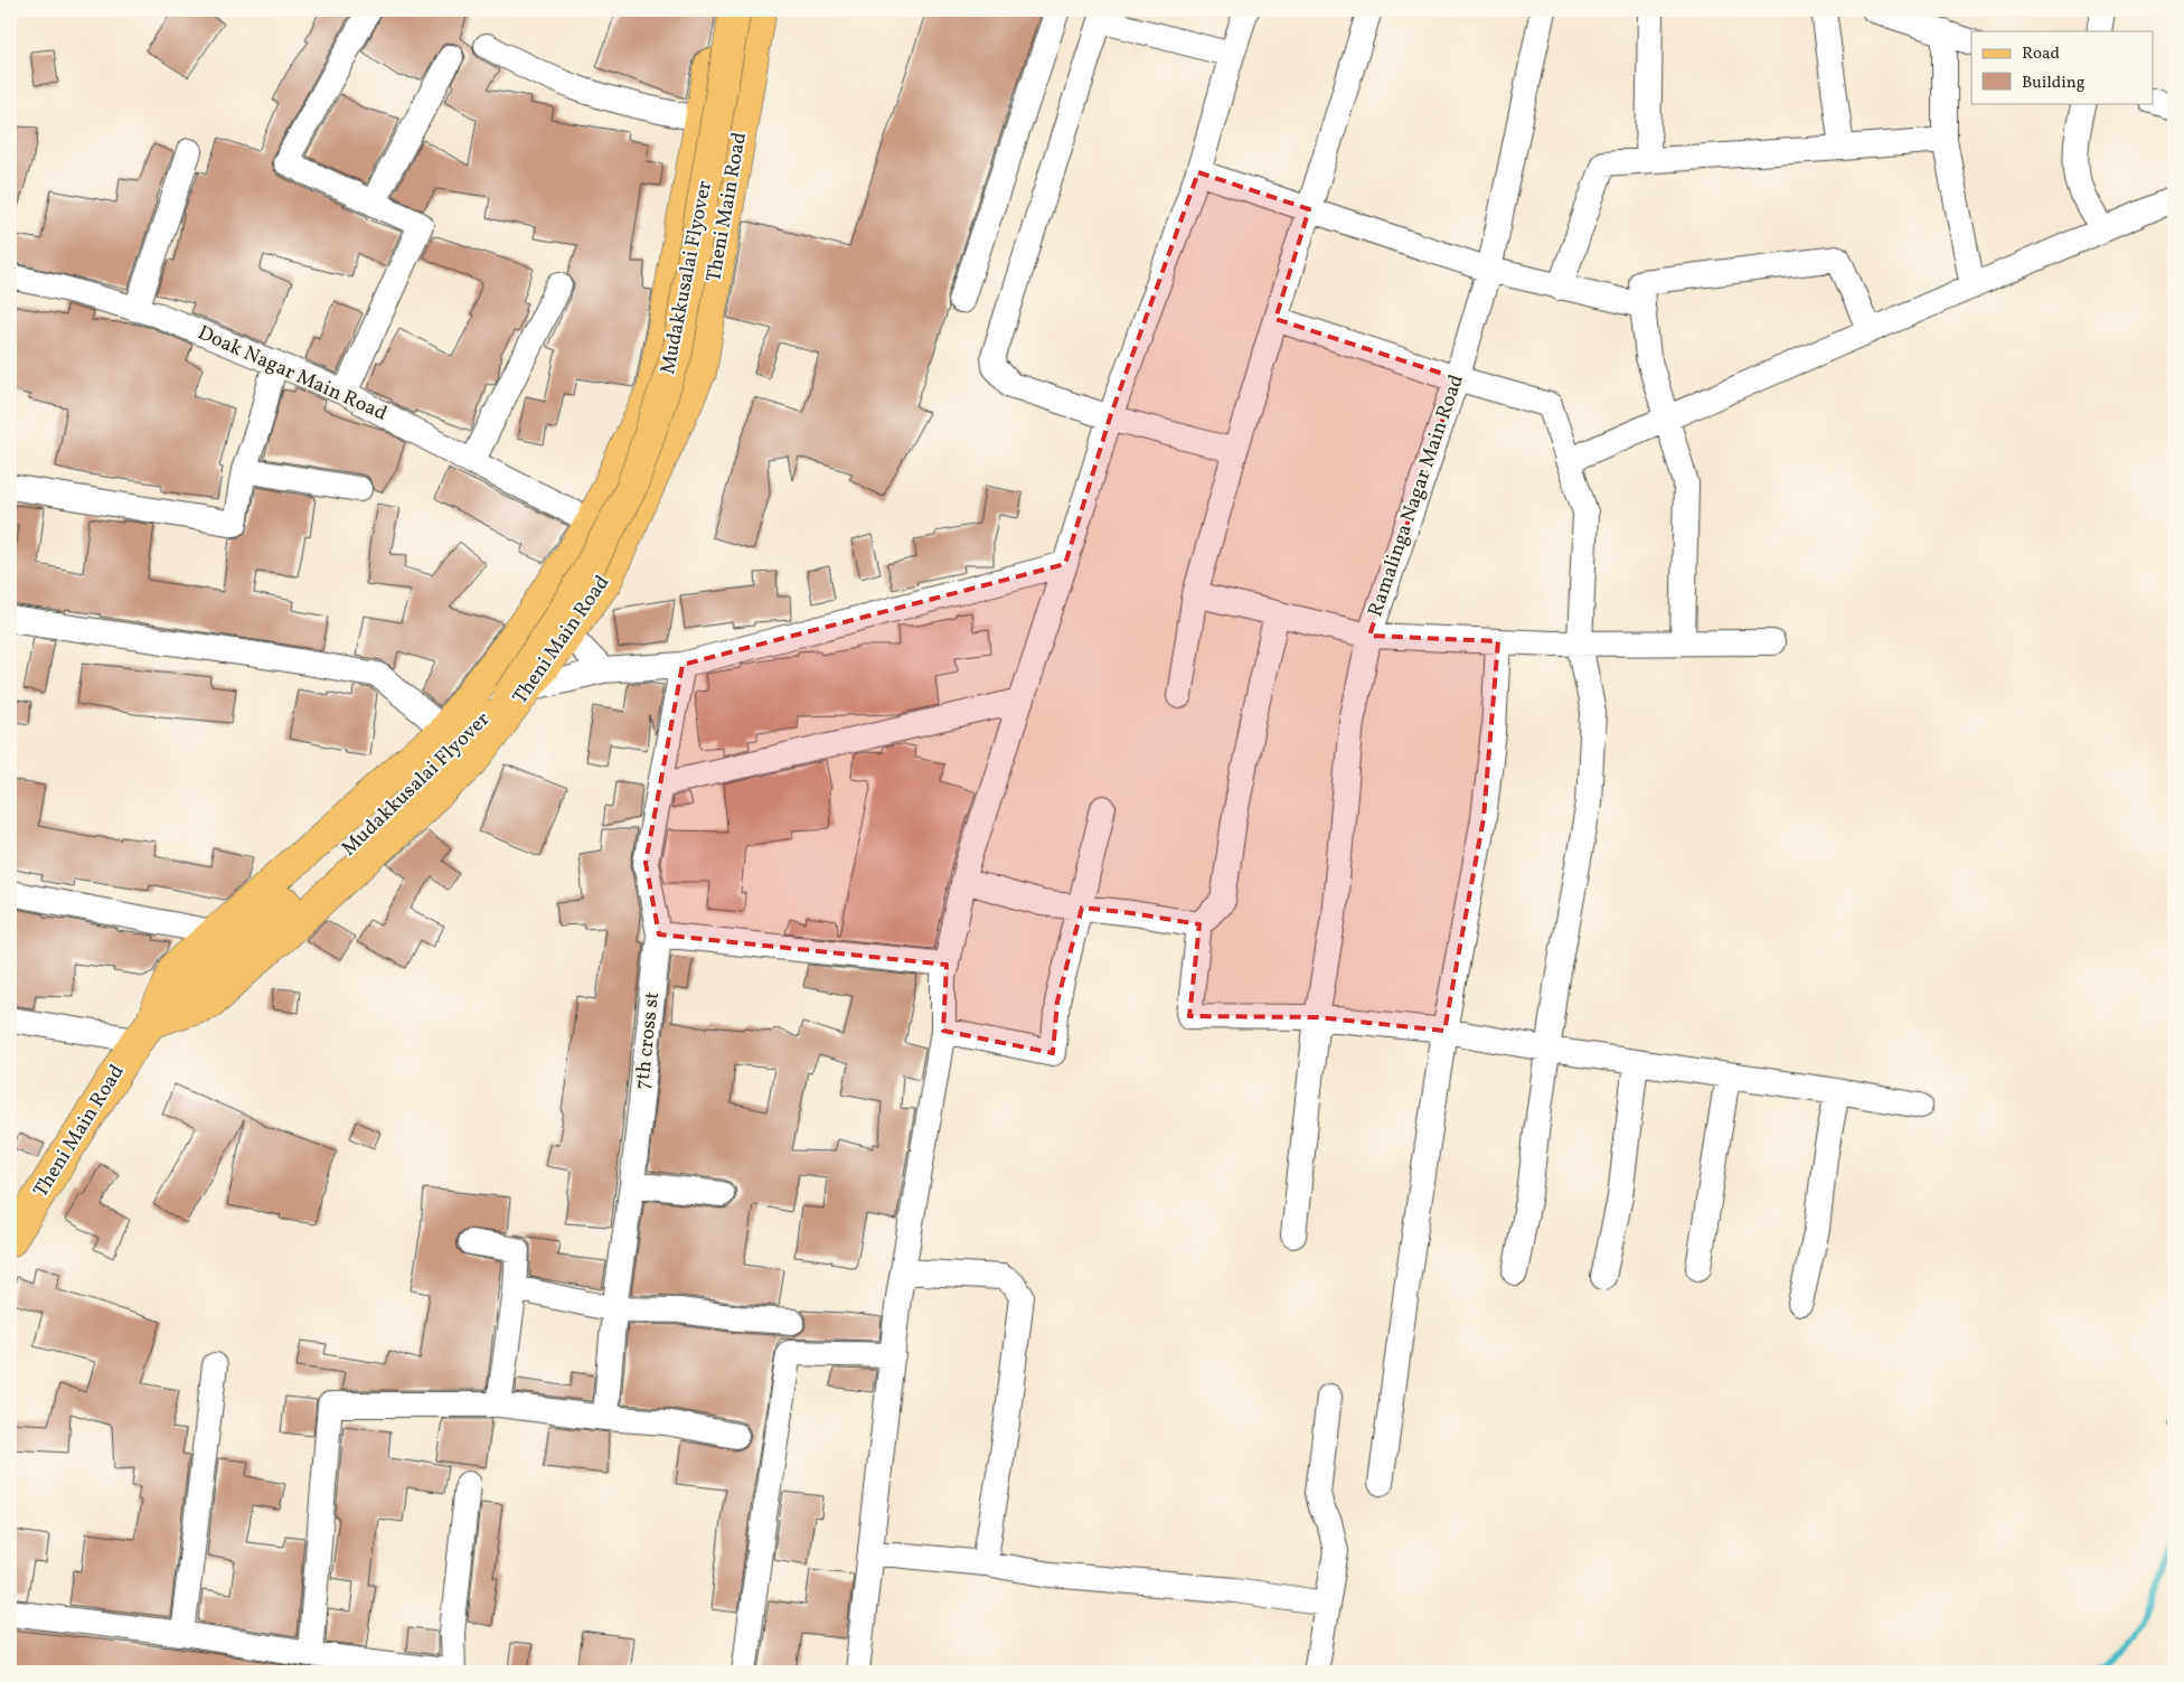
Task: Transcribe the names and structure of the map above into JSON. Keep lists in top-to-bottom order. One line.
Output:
{"streets":{"main road":["Theni Main Road","Mudakkusalai Flyover"],"street":["Doak Nagar Main Road","Ramalinga Nagar Main Road","7th cross st"]},"crossings":[["Theni Main Road","Mudakkusalai Flyover"],["Theni Main Road","Doak Nagar Main Road"]],"legend":["Road","Building"]}
